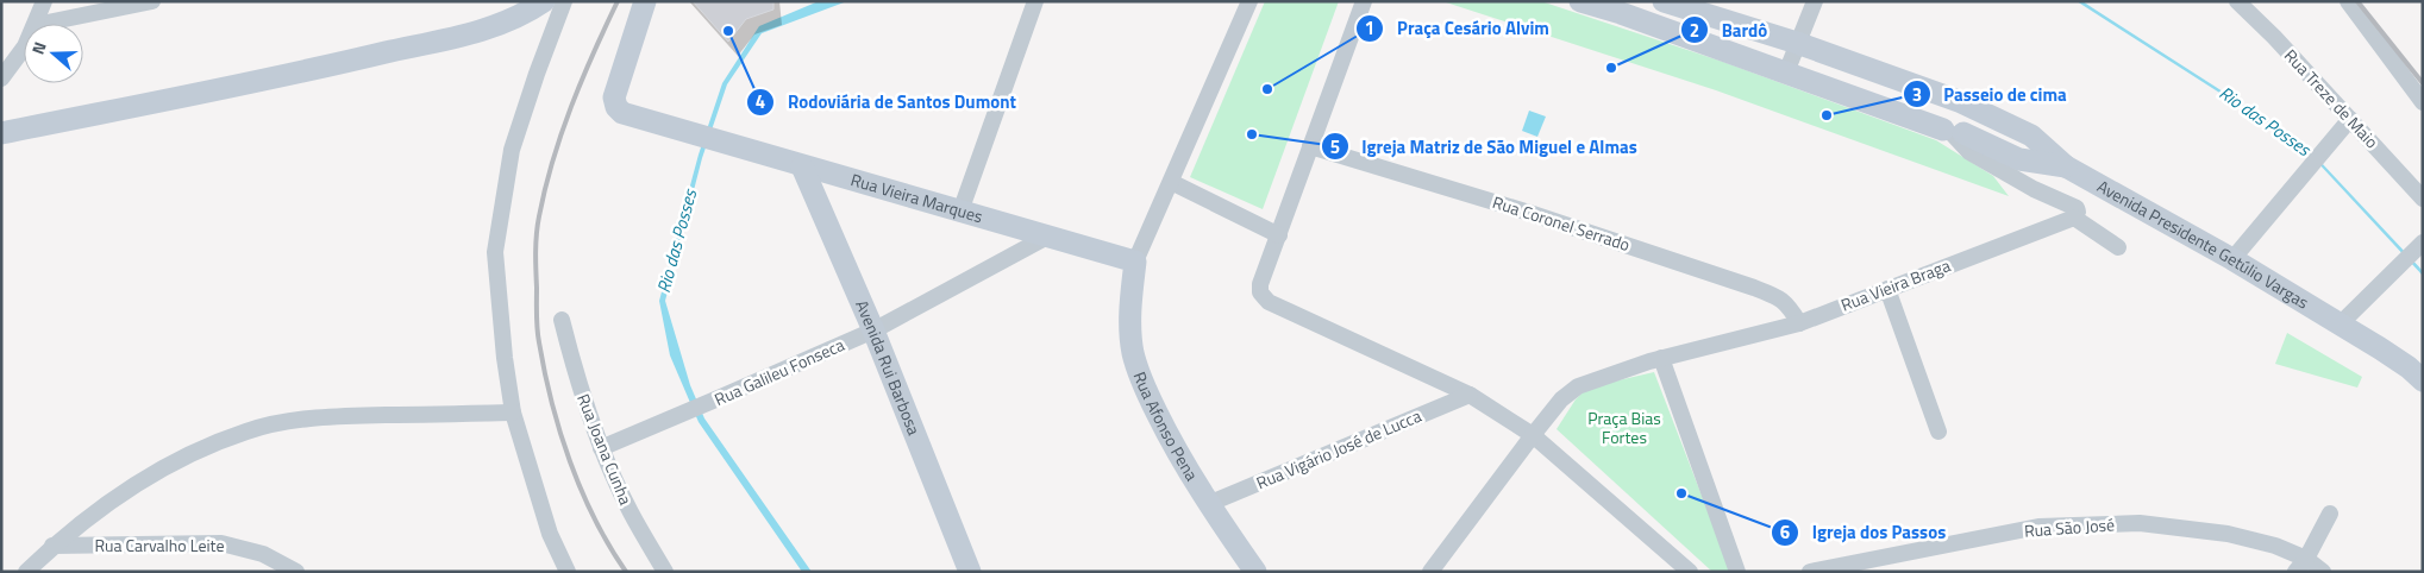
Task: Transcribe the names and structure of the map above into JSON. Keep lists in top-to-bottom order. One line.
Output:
{"streets":{"main road":["Rua Vieira Marques","Avenida Presidente Getúlio Vargas","Avenida Rui Barbosa","Rua Afonso Pena"],"street":["Rua Treze de Maio","Rua Coronel Serrado","Rua Vieira Braga","Rua Galileu Fonseca","Rua Joana Cunha","Rua Vigário José de Lucca","Rua São José","Rua Carvalho Leite"]},"crossings":[["Rua Vieira Marques","Avenida Rui Barbosa"],["Rua Vieira Marques","Rua Galileu Fonseca"],["Rua Vieira Marques","Rua Afonso Pena"],["Rua Coronel Serrado","Rua Vieira Braga"],["Avenida Rui Barbosa","Rua Galileu Fonseca"],["Rua Galileu Fonseca","Rua Joana Cunha"],["Rua Afonso Pena","Rua Vigário José de Lucca"]],"water":["Rio das Posses"],"parks":["Praça Bias Fortes"],"places":["Rodoviária de Santos Dumont","Bardô","Praça Cesário Alvim","Passeio de cima","Igreja Matriz de São Miguel e Almas","Igreja dos Passos"],"north":"left"}
